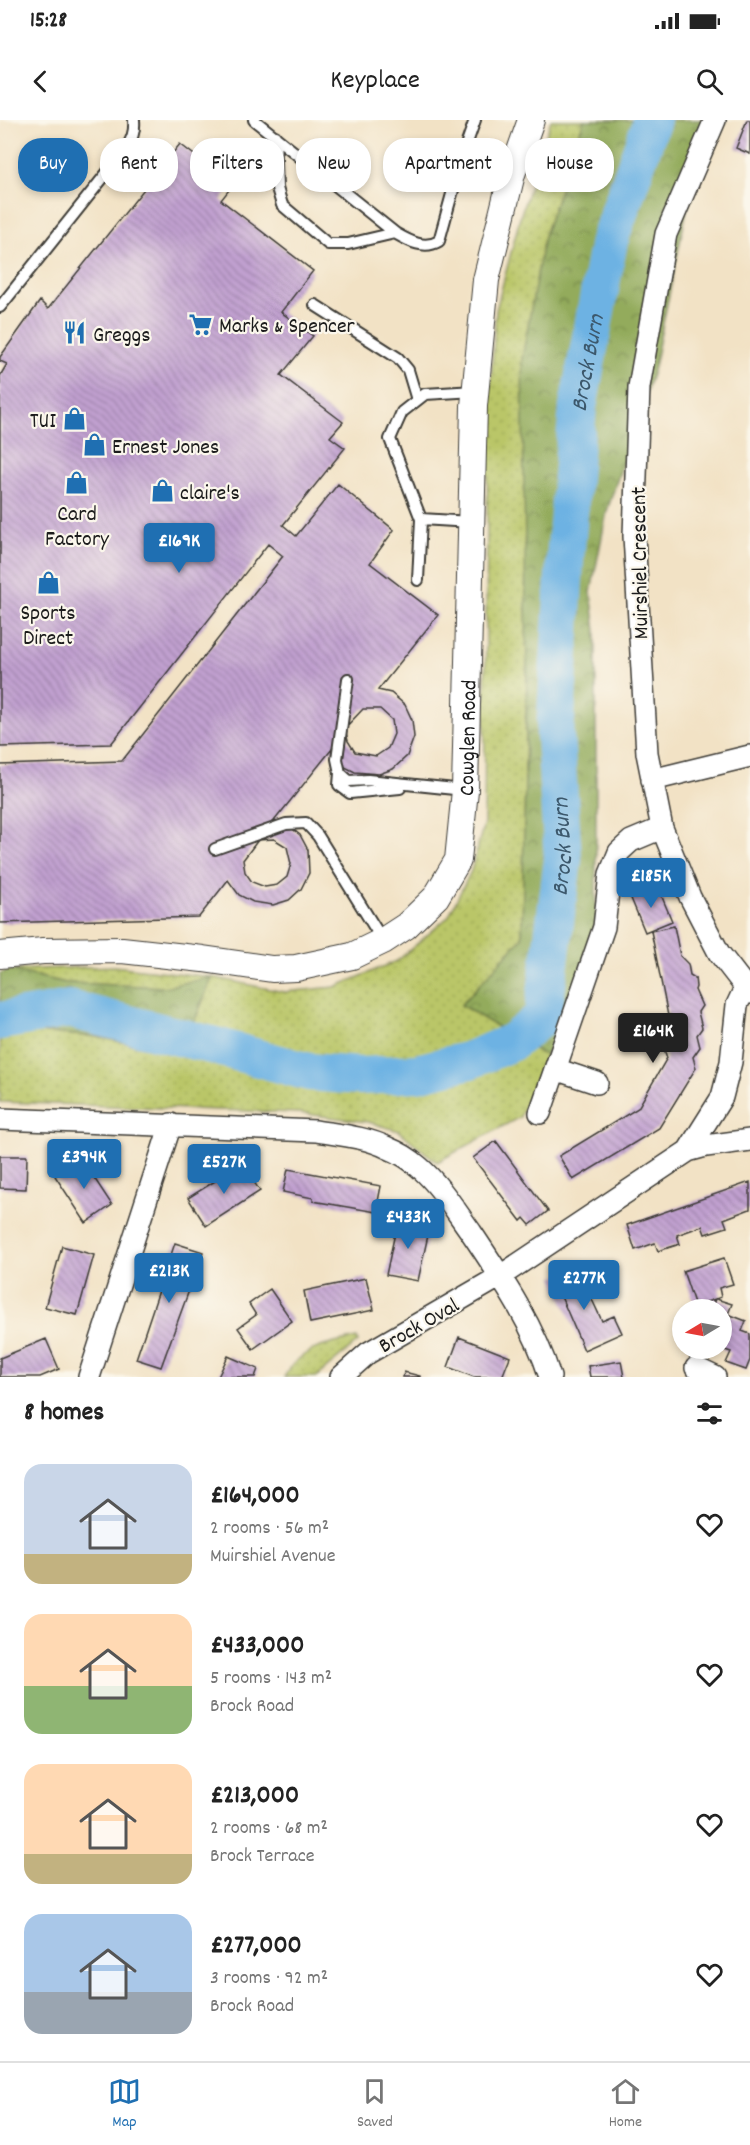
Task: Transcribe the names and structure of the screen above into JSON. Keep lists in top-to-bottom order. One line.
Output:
{"streets":{"street":["Muirshiel Crescent","Cowglen Road","Brock Oval"]},"water":["Brock Burn"],"places":{"supermarket":["Marks & Spencer"],"restaurant":["Greggs"],"shop":["TUI","Ernest Jones","Card Factory","claire's","Sports Direct"]},"north":"left","page":{"status":"15:28","header":"Keyplace","chip":["Buy","Rent","Filters","New","Apartment","House"],"price":["£169K","£185K","£164K","£394K","£527K","£433K","£213K","£277K"],"heading":"8 homes","list":[{"name":"£164,000","note":"2 rooms · 56 m² · Muirshiel Avenue"},{"name":"£433,000","note":"5 rooms · 143 m² · Brock Road"},{"name":"£213,000","note":"2 rooms · 68 m² · Brock Terrace"},{"name":"£277,000","note":"3 rooms · 92 m² · Brock Road"}],"tabs":["Map","Saved","Home"]}}
